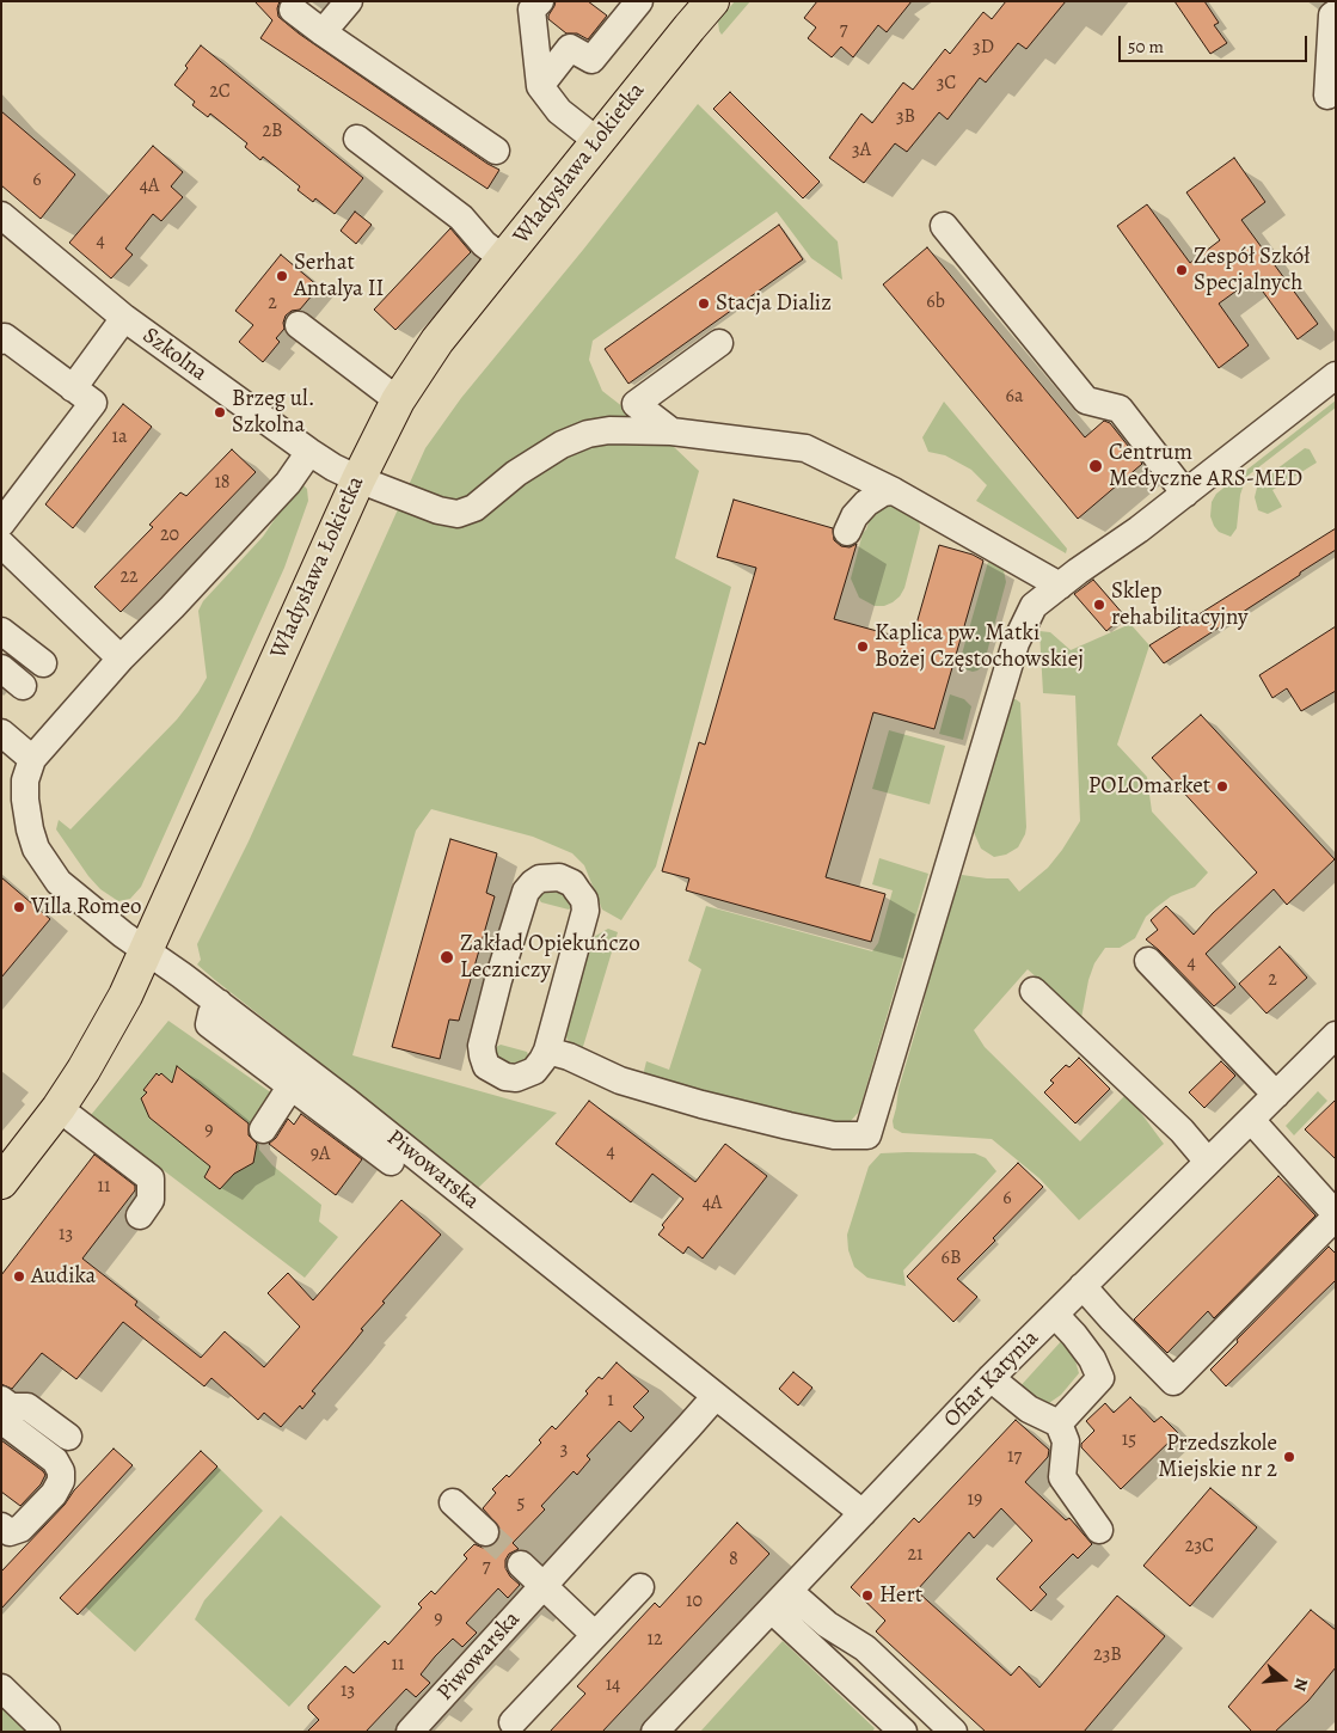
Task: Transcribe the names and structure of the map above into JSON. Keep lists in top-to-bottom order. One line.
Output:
{"streets":{"main road":["Władysława Łokietka"],"street":["Szkolna","Piwowarska","Ofiar Katynia"]},"crossings":[["Władysława Łokietka","Szkolna"],["Władysława Łokietka","Piwowarska"],["Piwowarska","Ofiar Katynia"]],"places":["Zespół Szkół Specjalnych","Serhat Antalya II","Stacja Dializ","Brzeg ul. Szkolna","Centrum Medyczne ARS-MED","Sklep rehabilitacyjny","Kaplica pw. Matki Bożej Częstochowskiej","POLOmarket","Villa Romeo","Zakład Opiekuńczo Leczniczy","Audika","Przedszkole Miejskie nr 2","Hert"],"house_numbers":["7","3D","3C","2C","3B","2B","3A","6","4A","4","6b","2","6a","1a","18","20","22","4","2","9","4","9A","11","6","4A","13","6B","1","15","3","17","19","5","23C","21","8","7","10","9","12","23B","11","14","13"],"scale_bar":"50 m","north":"right"}
